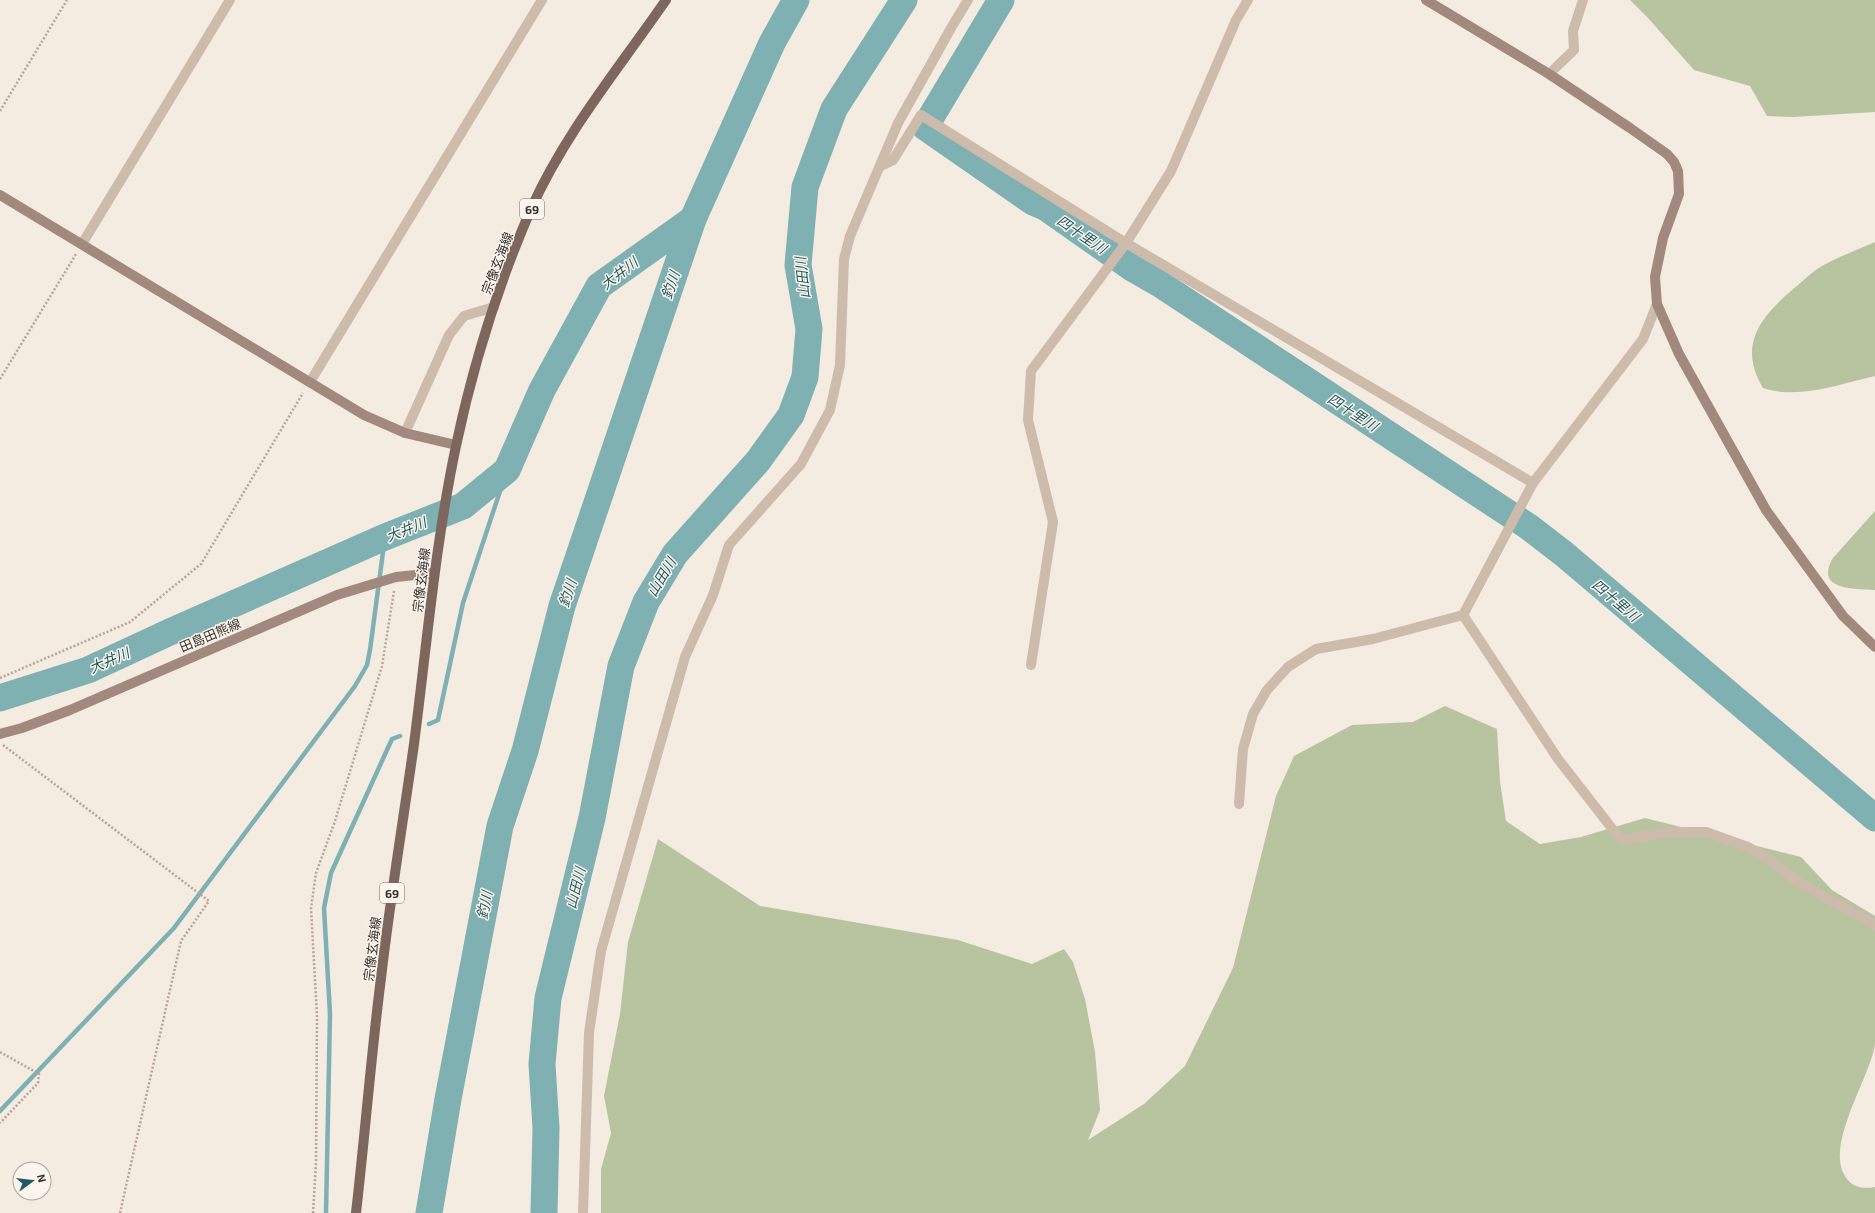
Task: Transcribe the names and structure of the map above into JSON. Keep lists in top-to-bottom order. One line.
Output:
{"streets":{"main road":["69","宗像玄海線"],"street":["田島田熊線"]},"crossings":[["宗像玄海線","田島田熊線"]],"water":["四十里川","大井川","山田川","釣川"],"north":"right"}
